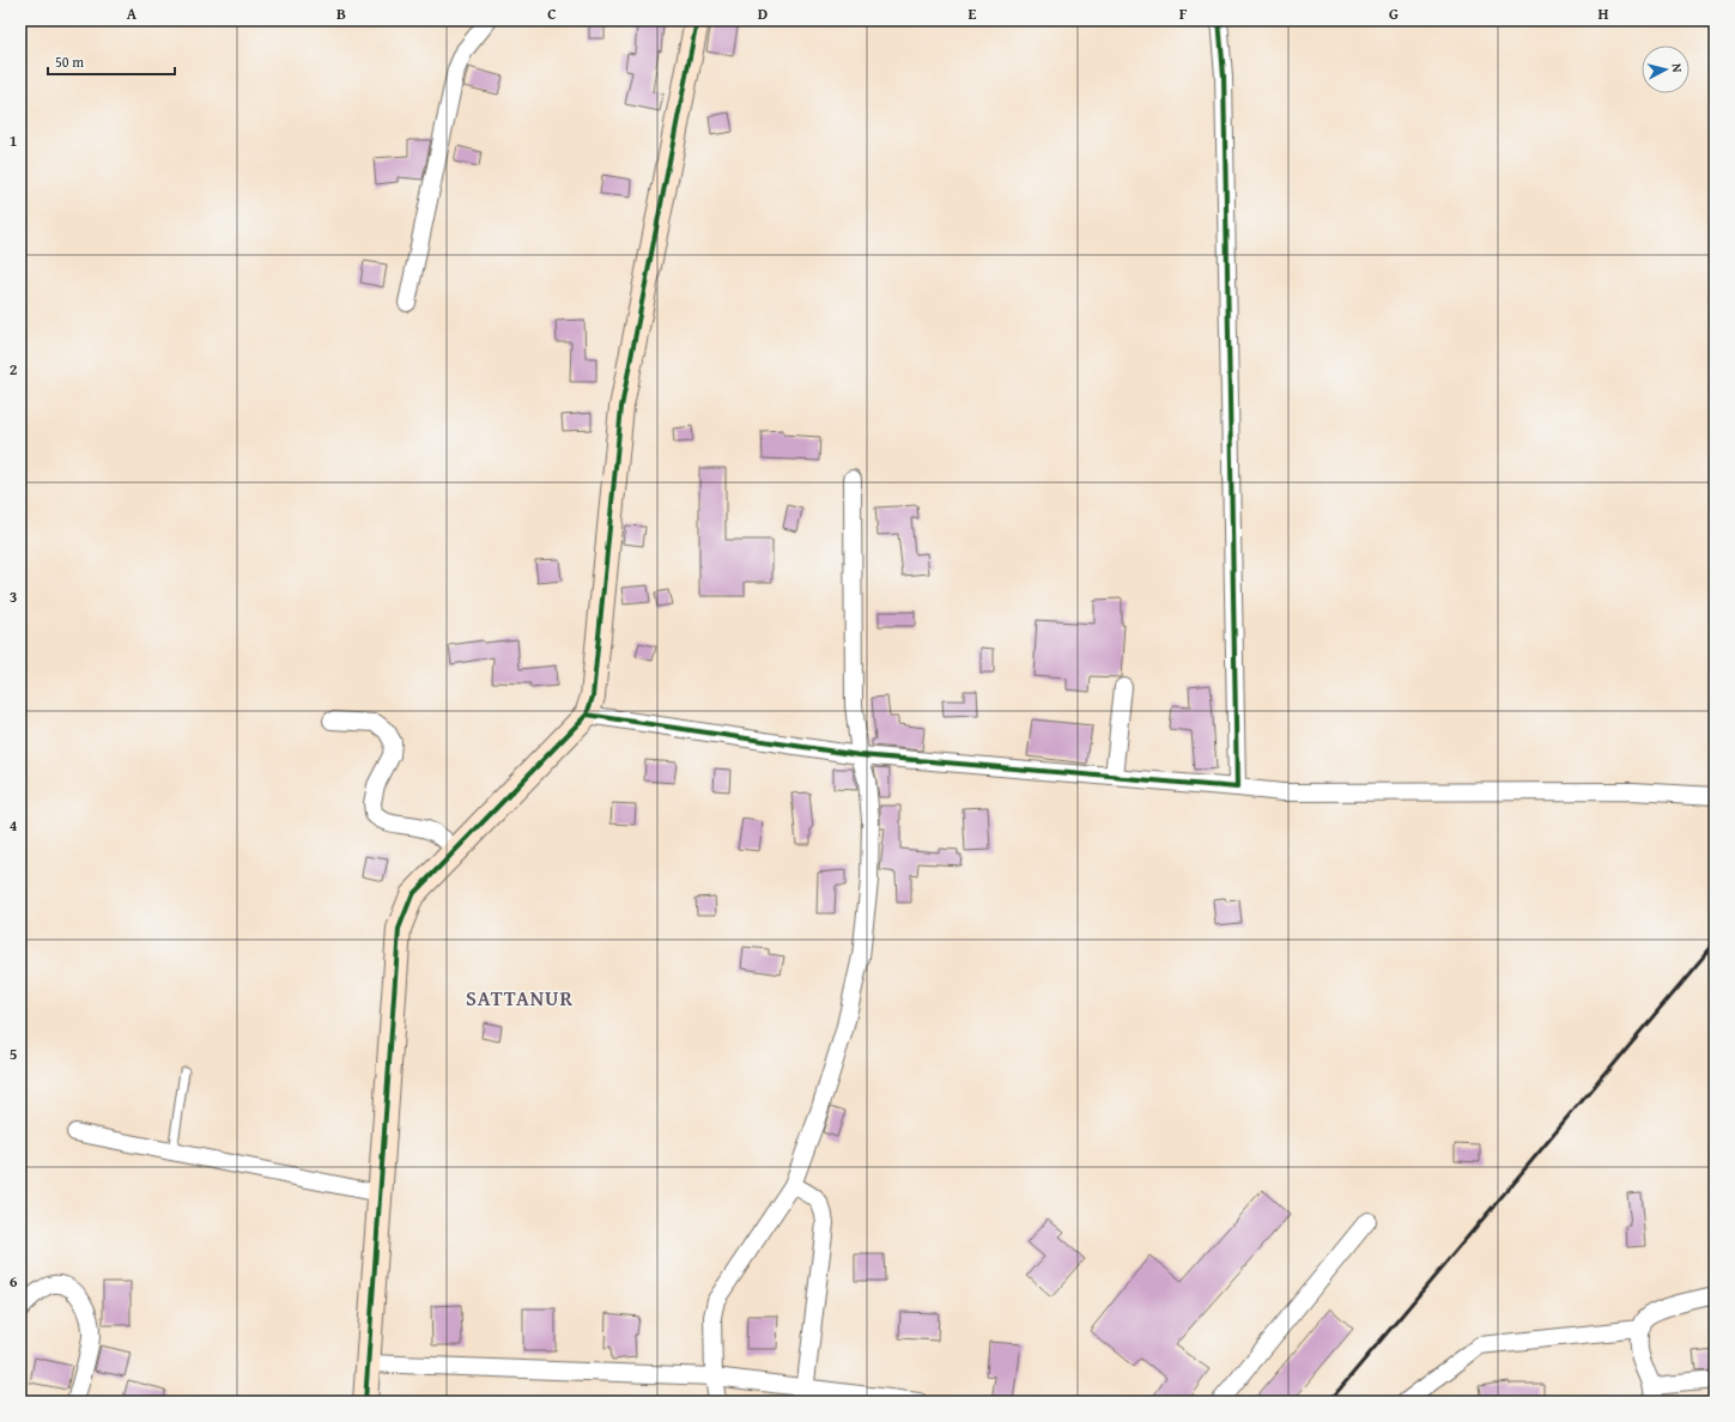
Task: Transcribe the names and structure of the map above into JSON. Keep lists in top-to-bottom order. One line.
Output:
{"districts":["SATTANUR"],"scale_bar":"50 m","north":"right","grid":{"columns":["A","B","C","D","E","F","G","H"],"rows":["1","2","3","4","5","6"]}}
